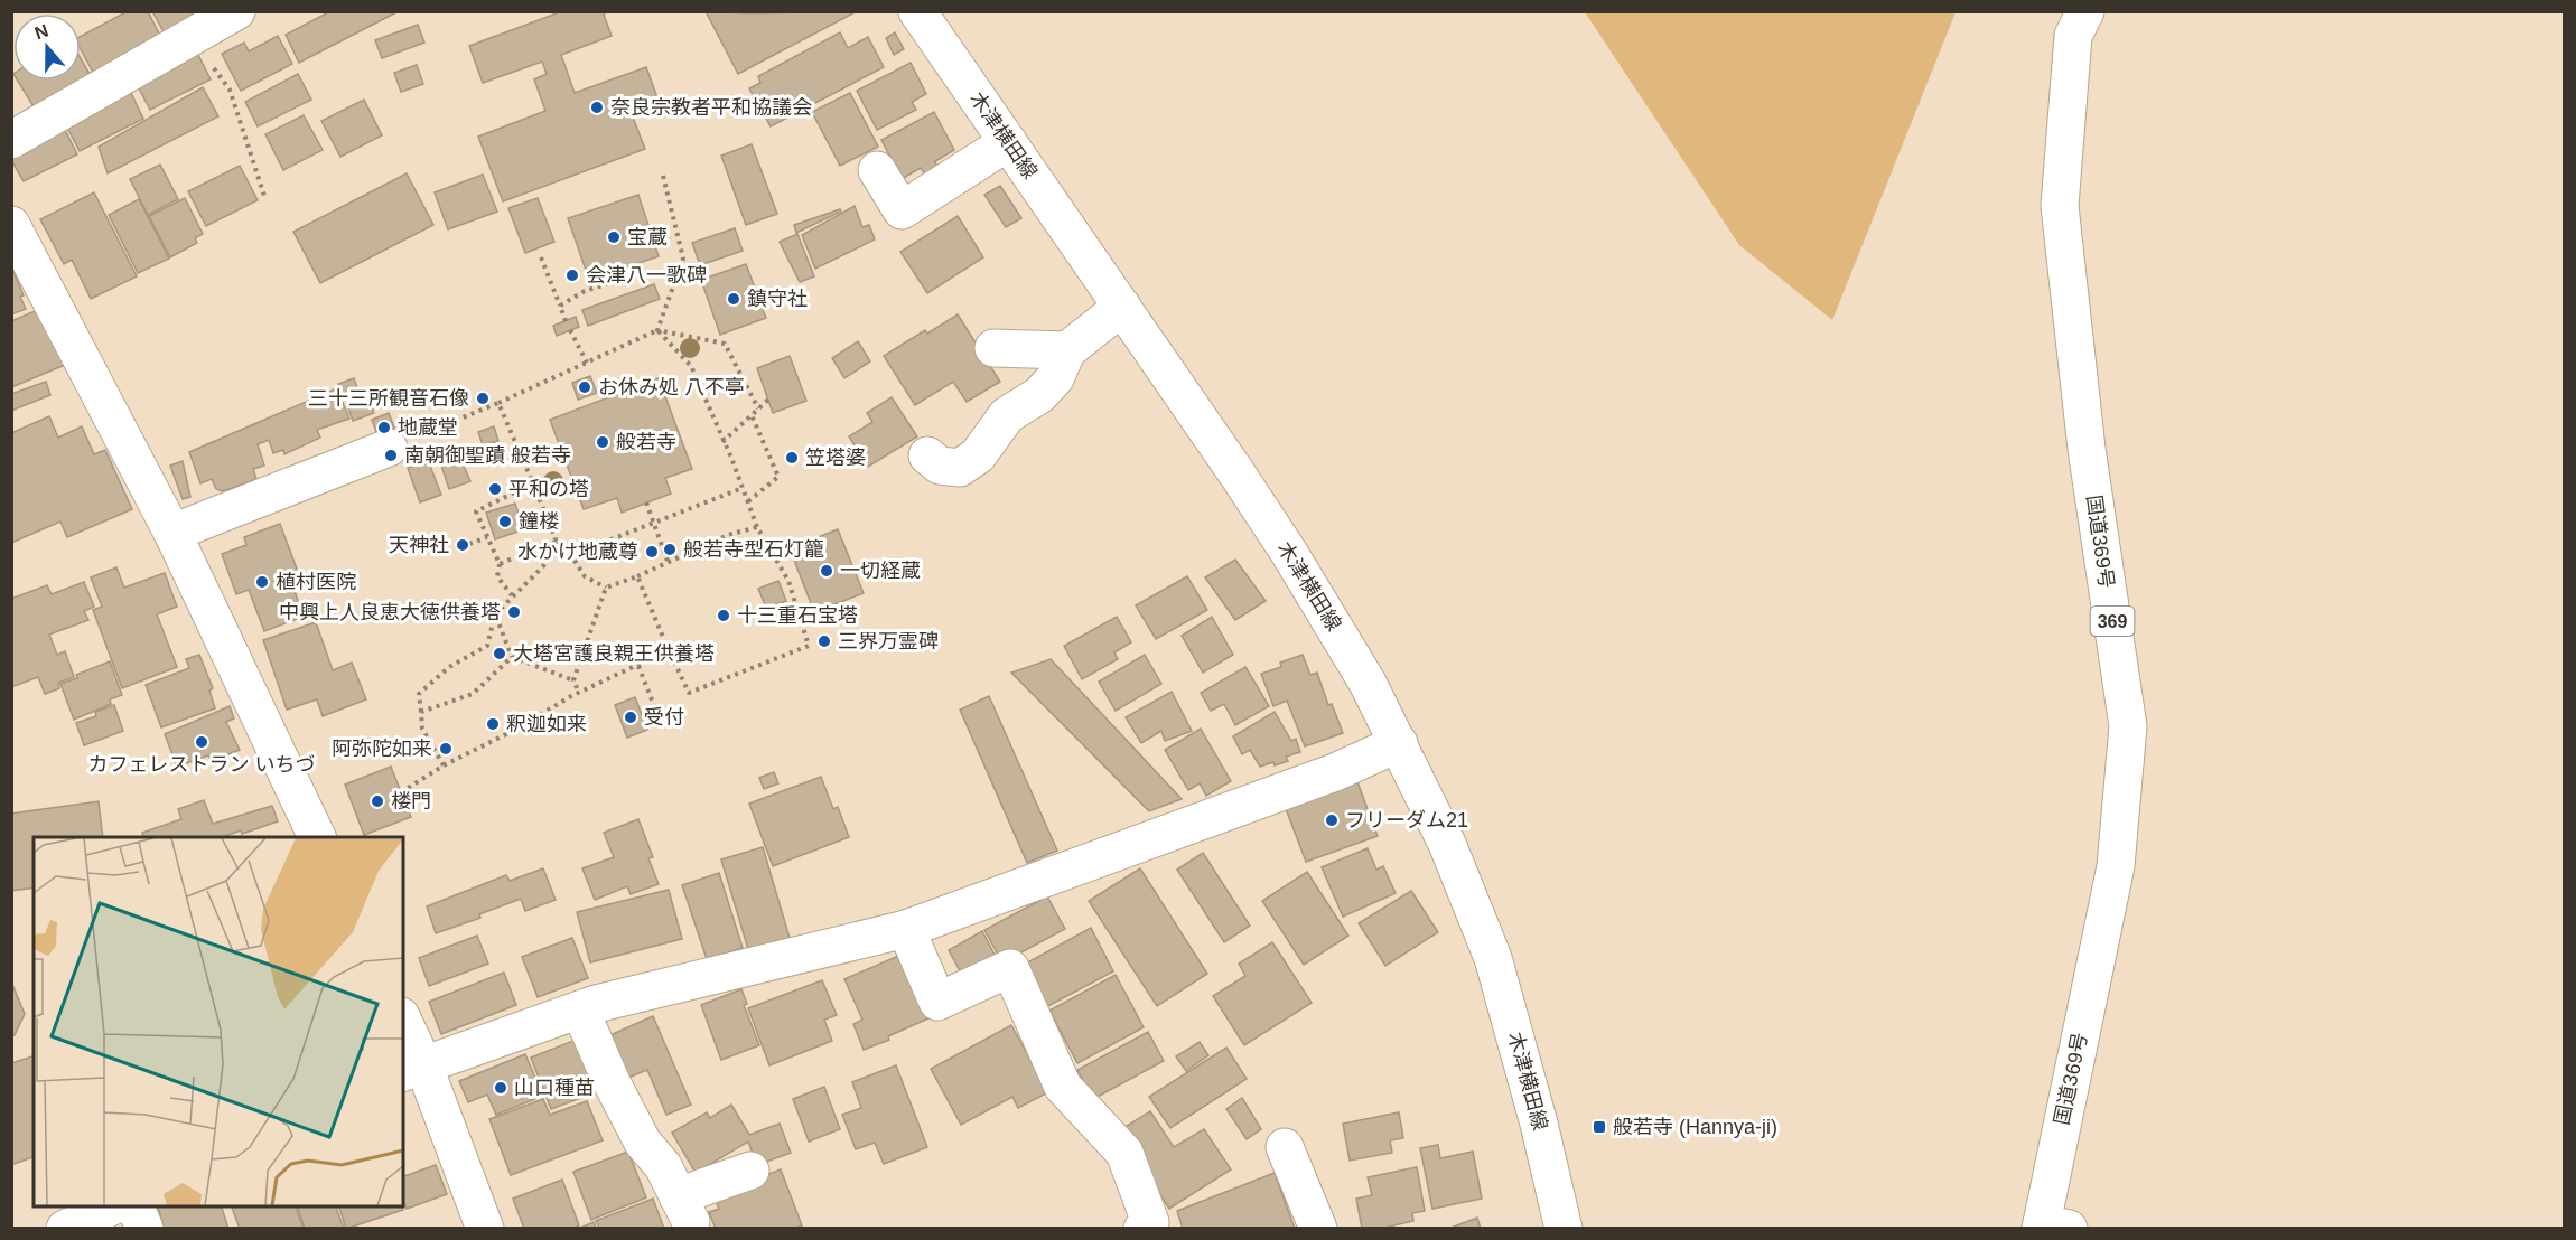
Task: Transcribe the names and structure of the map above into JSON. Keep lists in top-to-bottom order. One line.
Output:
{"streets":{"main road":["木津横田線","国道369号","369"]},"places":{"other":["奈良宗教者平和協議会","宝蔵","会津八一歌碑","鎮守社","お休み処 八不亭","三十三所観音石像","地蔵堂","般若寺","南朝御聖蹟 般若寺","笠塔婆","平和の塔","鐘楼","天神社","般若寺型石灯籠","水かけ地蔵尊","一切経蔵","植村医院","中興上人良恵大徳供養塔","十三重石宝塔","三界万霊碑","大塔宮護良親王供養塔","受付","釈迦如来","カフェレストラン いちづ","阿弥陀如来","楼門","フリーダム21","山口種苗"],"transit":["般若寺 (Hannya-ji)"]},"north":"top"}
